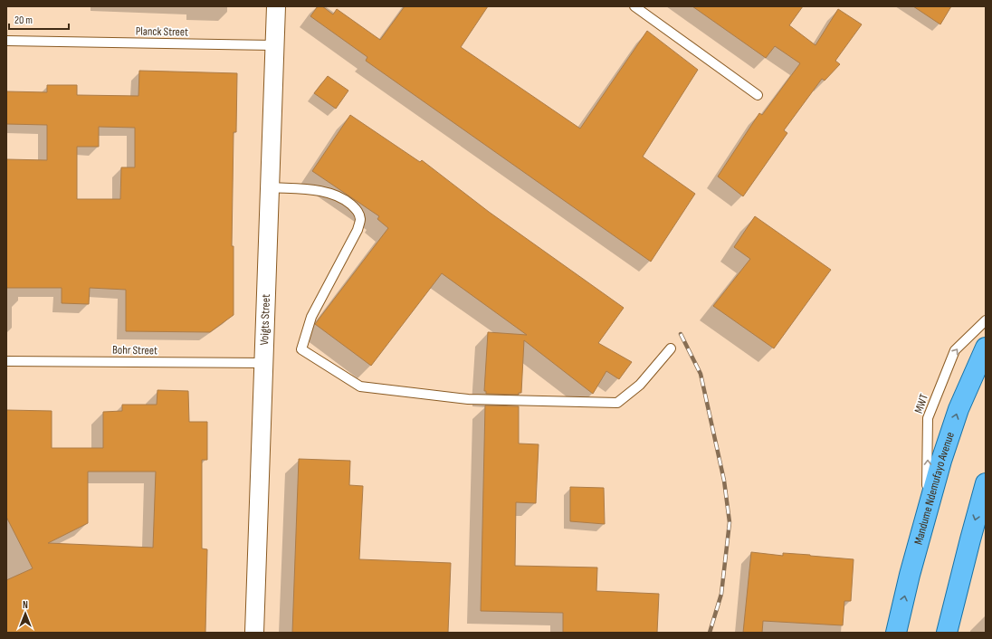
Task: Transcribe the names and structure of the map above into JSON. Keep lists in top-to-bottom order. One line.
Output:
{"streets":{"main road":["Mandume Ndemufayo Avenue"],"street":["Voigts Street"],"lane":["Planck Street","Bohr Street","MWT"]},"crossings":[["Planck Street","Voigts Street"],["Voigts Street","Bohr Street"],["MWT","Mandume Ndemufayo Avenue"]],"one_way":["MWT"],"scale_bar":"20 m","north":"top"}
